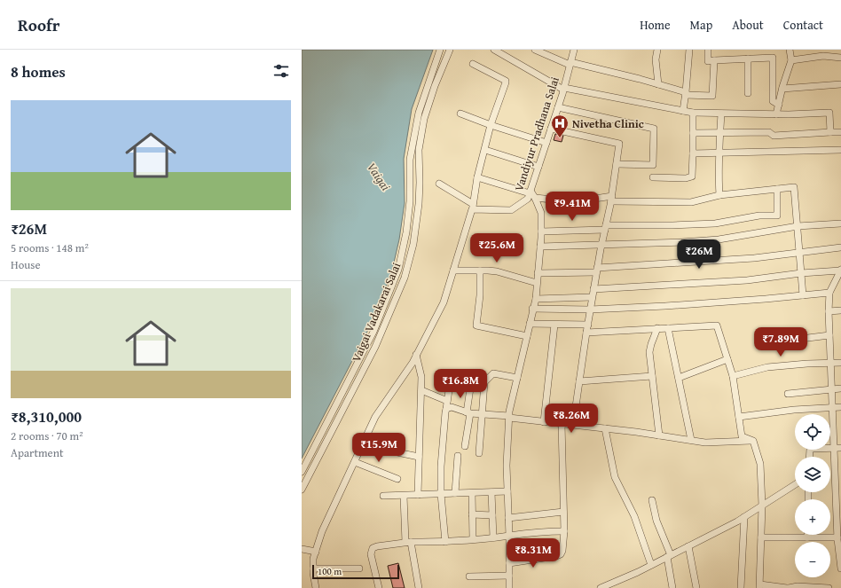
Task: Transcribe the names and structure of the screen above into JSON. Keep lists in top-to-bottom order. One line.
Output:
{"streets":{"street":["Vandiyur Pradhana Salai","Vaigai Vadakarai Salai"]},"water":["Vaigai"],"places":{"hospital":["Nivetha Clinic"]},"scale_bar":"100 m","page":{"header":"Roofr","nav":["Home","Map","About","Contact"],"heading":"8 homes","list":[{"name":"₹26M","note":"5 rooms · 148 m² · House"},{"name":"₹8,310,000","note":"2 rooms · 70 m² · Apartment"}],"price":["₹9.41M","₹25.6M","₹26M","₹7.89M","₹16.8M","₹8.26M","₹15.9M","₹8.31M"],"map_buttons":["+","−"],"scale":"100 m"}}
